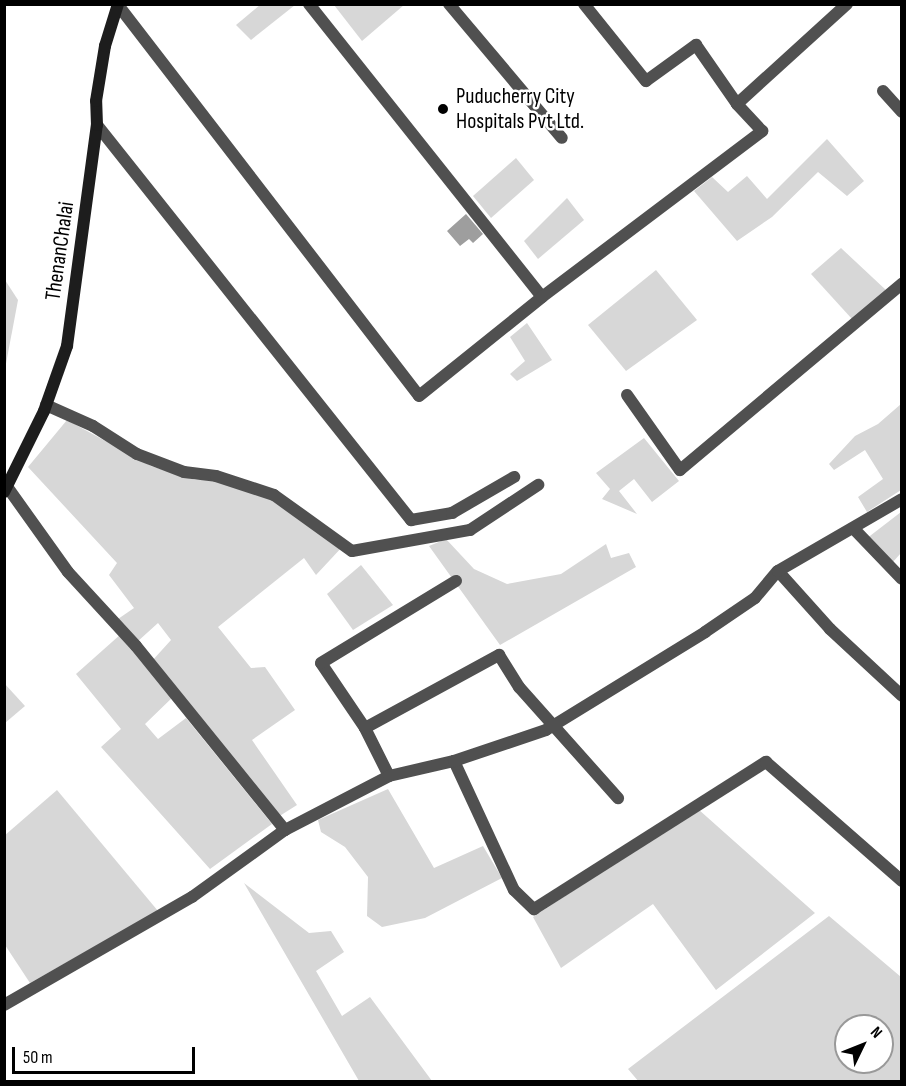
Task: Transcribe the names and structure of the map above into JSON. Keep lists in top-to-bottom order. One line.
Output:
{"streets":{"street":["ThenanChalai"]},"places":["Puducherry City Hospitals Pvt Ltd."],"scale_bar":"50 m","north":"top right"}
